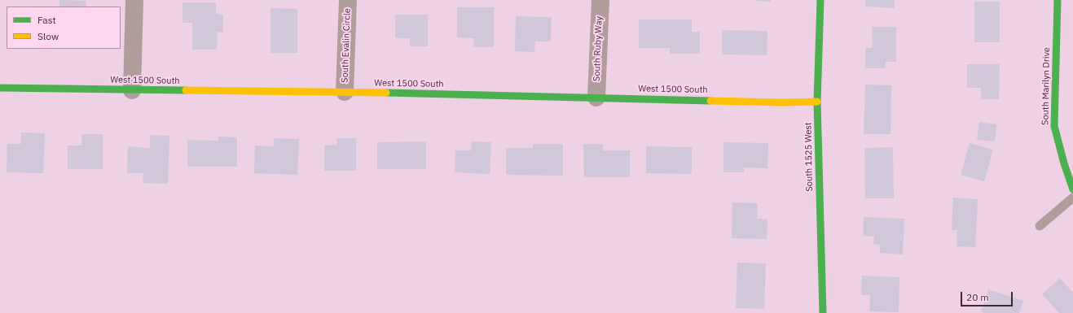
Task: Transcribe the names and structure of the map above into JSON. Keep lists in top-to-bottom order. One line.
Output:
{"streets":{"street":["South Evalin Circle","South Ruby Way","West 1500 South","South Marilyn Drive","South 1525 West"]},"crossings":[["South Evalin Circle","West 1500 South"],["South Ruby Way","West 1500 South"],["West 1500 South","South 1525 West"]],"legend":["Fast","Slow"],"scale_bar":"20 m"}
